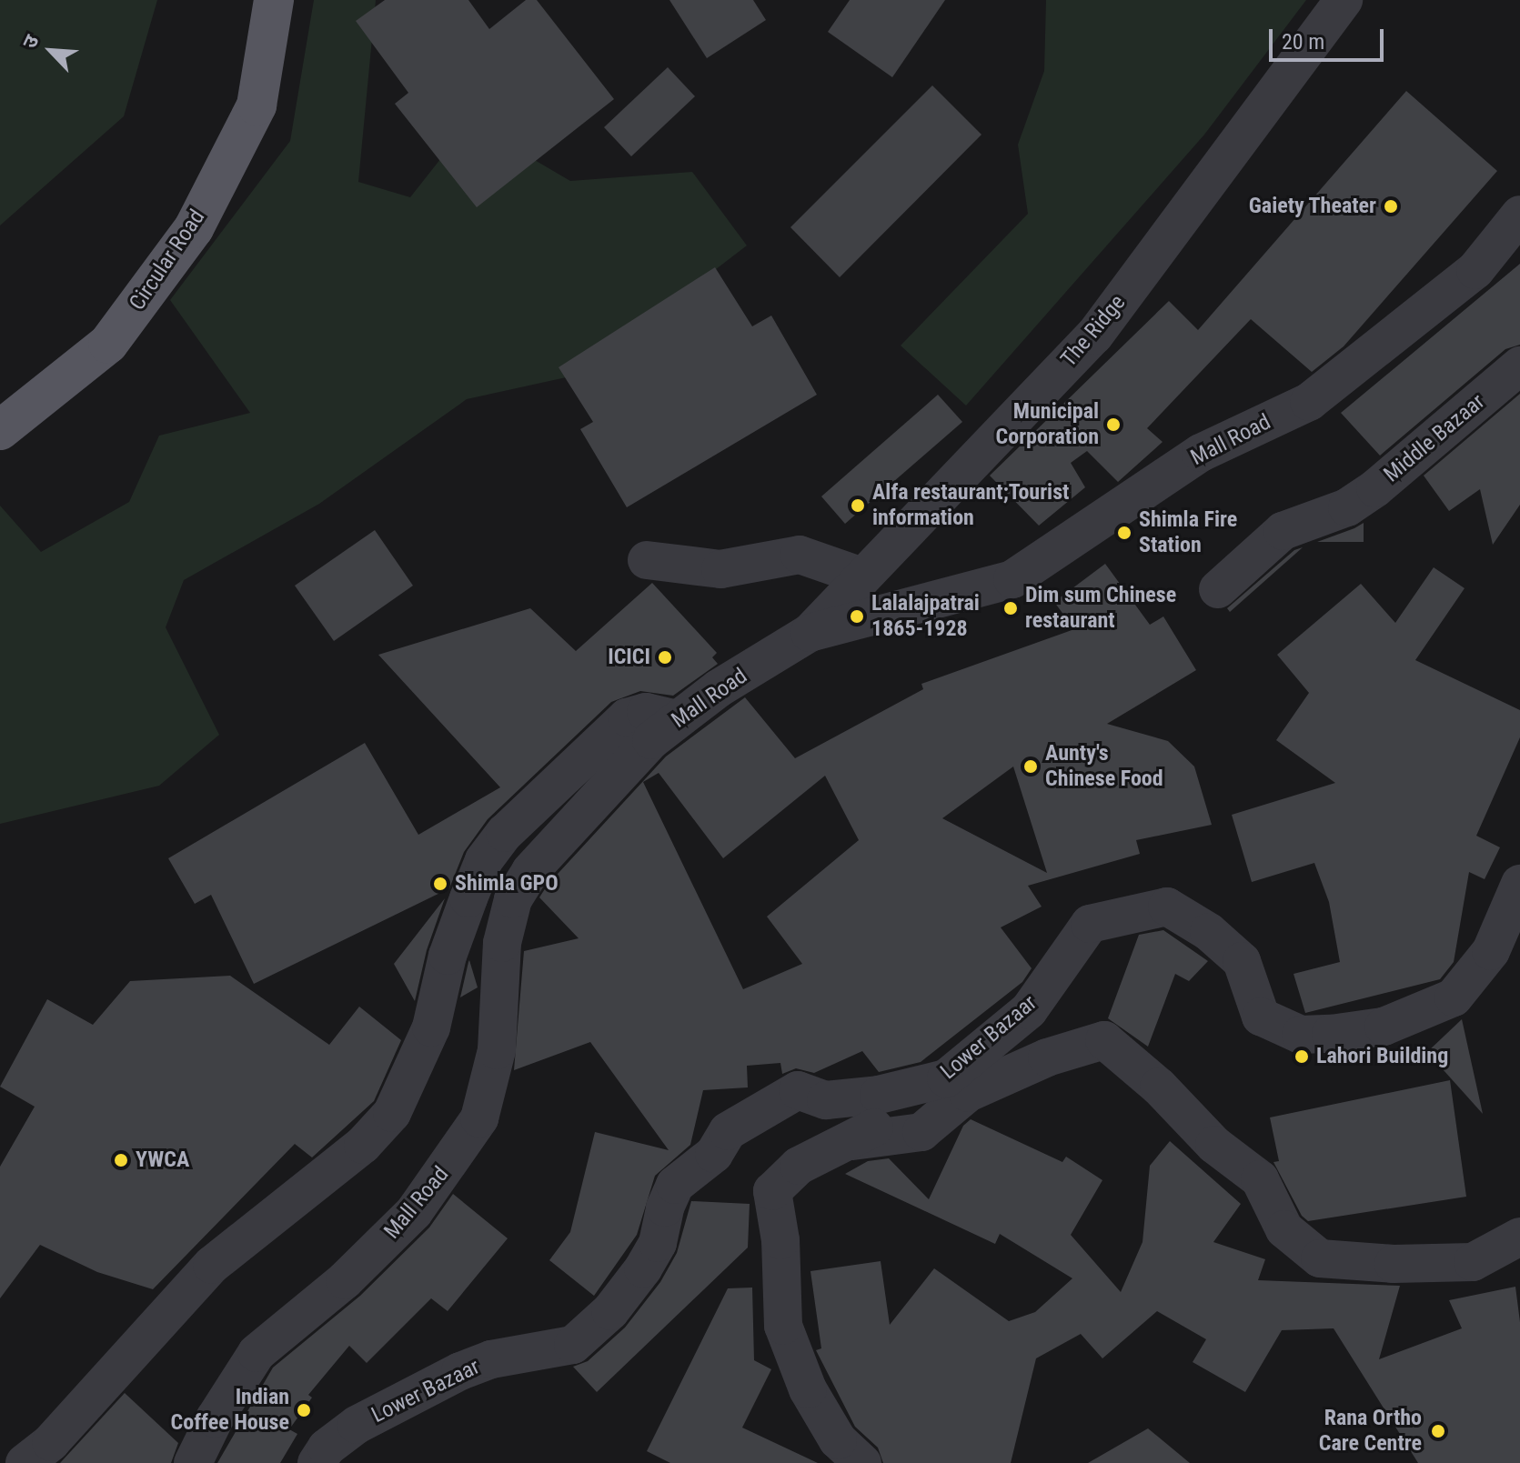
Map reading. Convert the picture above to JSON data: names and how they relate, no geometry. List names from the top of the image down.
{
  "streets": {
    "main road": ["Circular Road"],
    "street": [
      "The Ridge",
      "Middle Bazaar",
      "Mall Road",
      "Lower Bazaar"
    ]
  },
  "crossings": [
    ["The Ridge", "Mall Road"]
  ],
  "places": [
    "Gaiety Theater",
    "Municipal Corporation",
    "Alfa restaurant;Tourist information",
    "Shimla Fire Station",
    "Dim sum Chinese restaurant",
    "Lalalajpatrai 1865-1928",
    "ICICI",
    "Aunty's Chinese Food",
    "Shimla GPO",
    "Lahori Building",
    "YWCA",
    "Indian Coffee House",
    "Rana Ortho Care Centre"
  ],
  "scale_bar": "20 m",
  "north": "top left"
}
